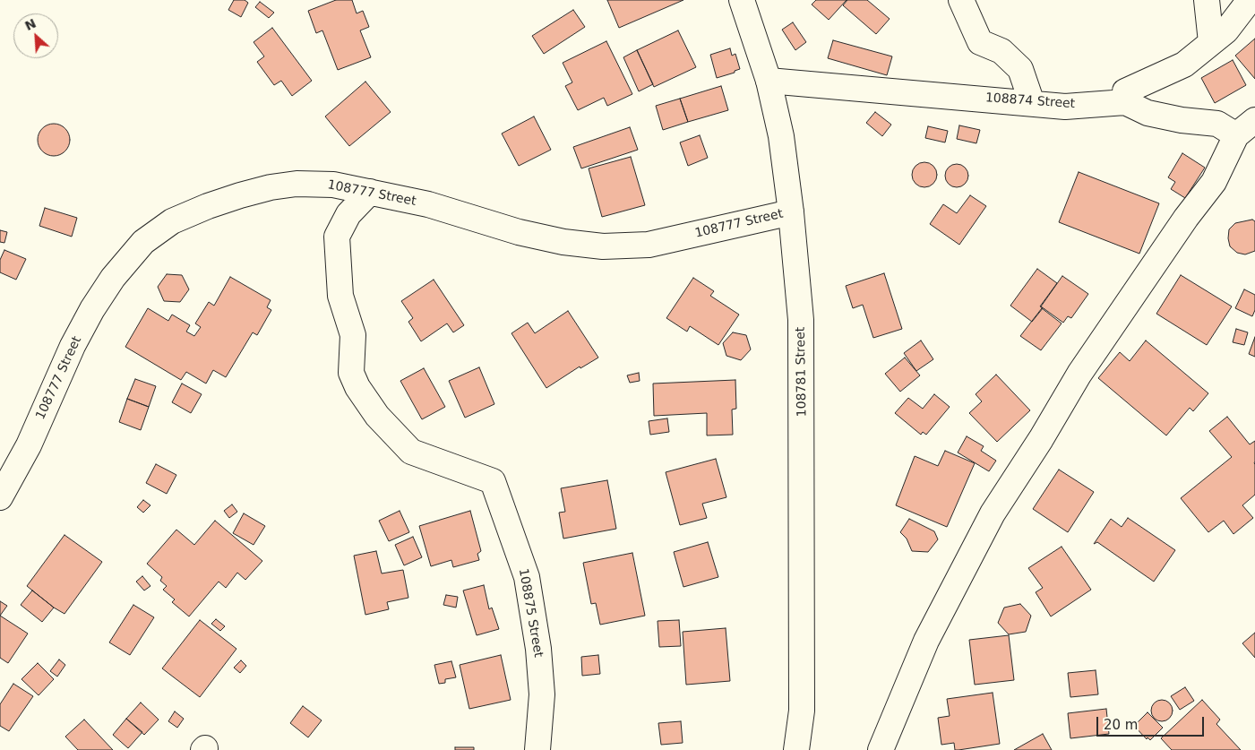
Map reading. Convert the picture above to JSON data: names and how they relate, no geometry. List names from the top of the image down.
{
  "streets": {
    "street": [
      "108874 Street",
      "108777 Street",
      "108781 Street",
      "108875 Street"
    ]
  },
  "crossings": [
    ["108874 Street", "108781 Street"],
    ["108777 Street", "108781 Street"],
    ["108777 Street", "108875 Street"]
  ],
  "scale_bar": "20 m",
  "north": "top left"
}
